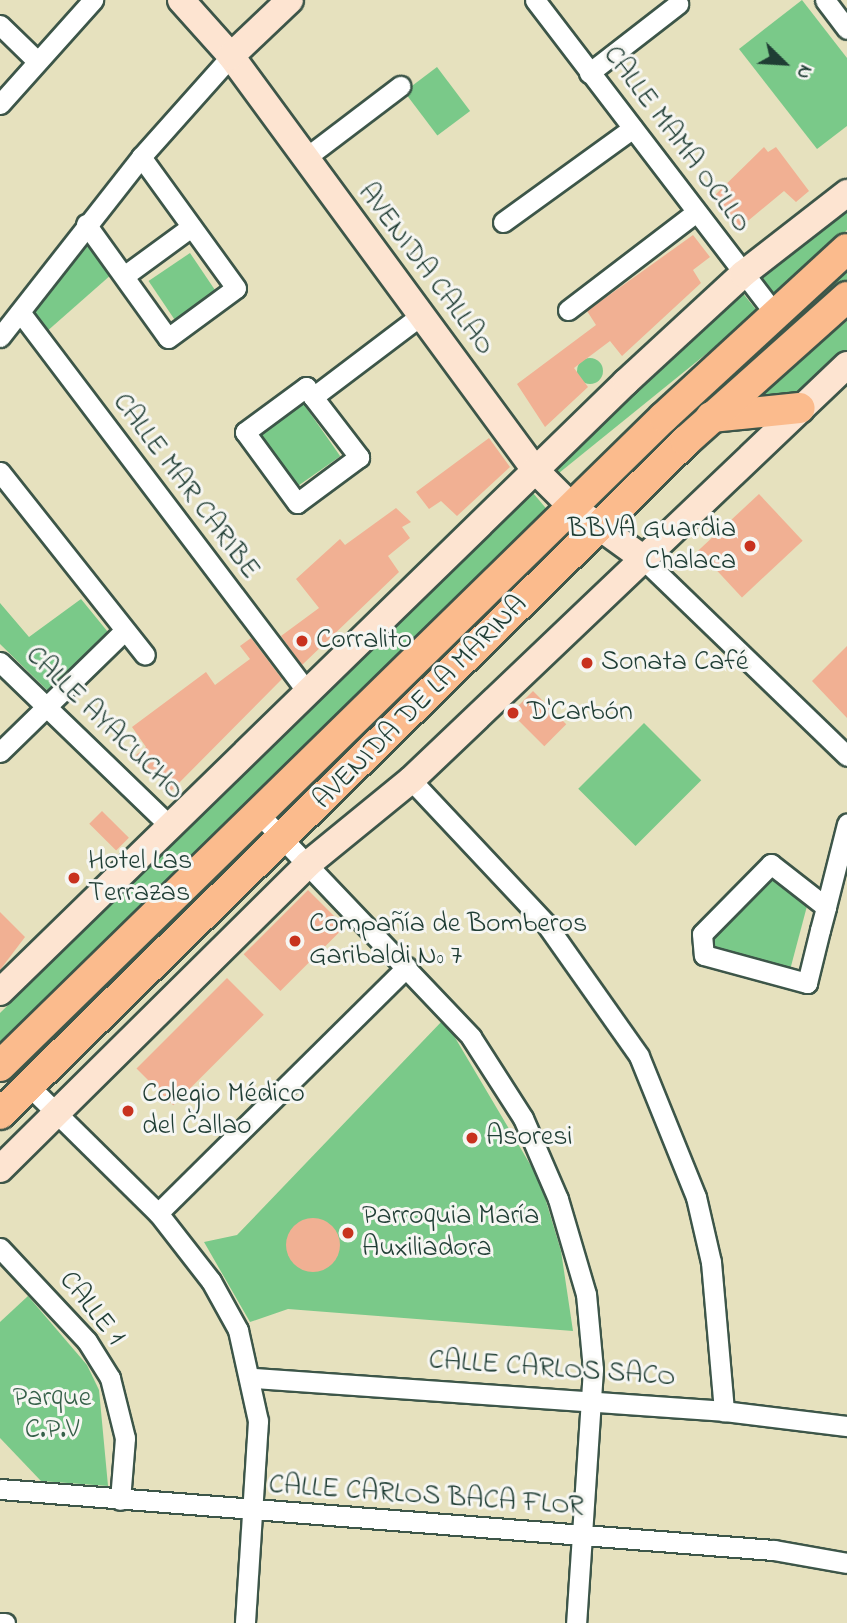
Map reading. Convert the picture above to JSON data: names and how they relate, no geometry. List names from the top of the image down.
{
  "streets": {
    "main road": ["AVENIDA CALLAO", "AVENIDA DE LA MARINA"],
    "street": [
      "CALLE MAMA OCLLO",
      "CALLE MAR CARIBE",
      "CALLE AYACUCHO",
      "CALLE 1",
      "CALLE CARLOS SACO",
      "CALLE CARLOS BACA FLOR"
    ]
  },
  "crossings": [
    ["CALLE MAMA OCLLO", "AVENIDA DE LA MARINA"],
    ["AVENIDA CALLAO", "AVENIDA DE LA MARINA"],
    ["CALLE 1", "CALLE CARLOS BACA FLOR"]
  ],
  "parks": ["Parque C.P.V"],
  "places": [
    "BBVA Guardia Chalaca",
    "Corralito",
    "Sonata Café",
    "D'Carbón",
    "Hotel Las Terrazas",
    "Compañía de Bomberos Garibaldi Nº 7",
    "Colegio Médico del Callao",
    "Asoresi",
    "Parroquia María Auxiliadora"
  ],
  "north": "bottom right"
}
